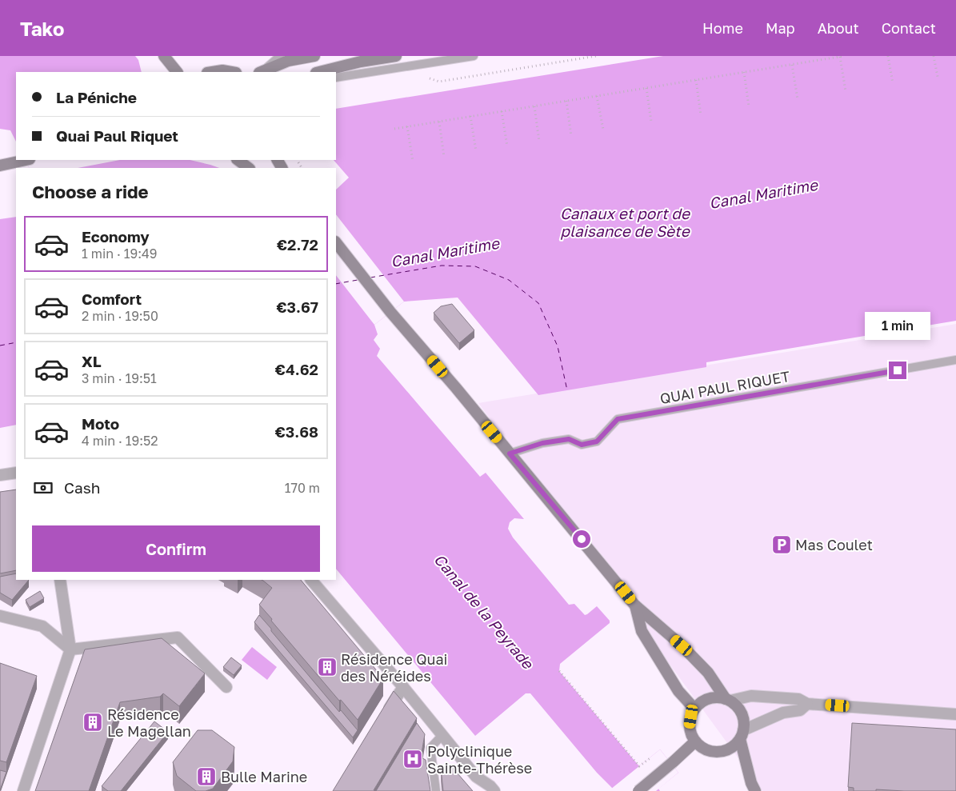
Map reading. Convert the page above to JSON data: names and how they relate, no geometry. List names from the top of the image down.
{
  "streets": {
    "lane": ["QUAI PAUL RIQUET"]
  },
  "water": ["Canal Maritime", "Canaux et port de plaisance de Sète", "Canal de la Peyrade"],
  "places": {
    "parking": ["Mas Coulet"],
    "building": ["Résidence Quai des Néréides", "Résidence Le Magellan", "Bulle Marine"],
    "hospital": ["Polyclinique Sainte-Thérèse"]
  },
  "page": {
    "header": "Tako",
    "nav": [
      "Home",
      "Map",
      "About",
      "Contact"
    ],
    "banner": ["La Péniche", "Quai Paul Riquet"],
    "heading": "Choose a ride",
    "list": [
      {
        "name": "Economy",
        "note": "1 min · 19:49",
        "value": "€2.72"
      },
      {
        "name": "Comfort",
        "note": "2 min · 19:50",
        "value": "€3.67"
      },
      {
        "name": "XL",
        "note": "3 min · 19:51",
        "value": "€4.62"
      },
      {
        "name": "Moto",
        "note": "4 min · 19:52",
        "value": "€3.68"
      }
    ],
    "bubble": "1 min",
    "pay": ["Cash", "170 m"],
    "buttons": "Confirm"
  }
}
